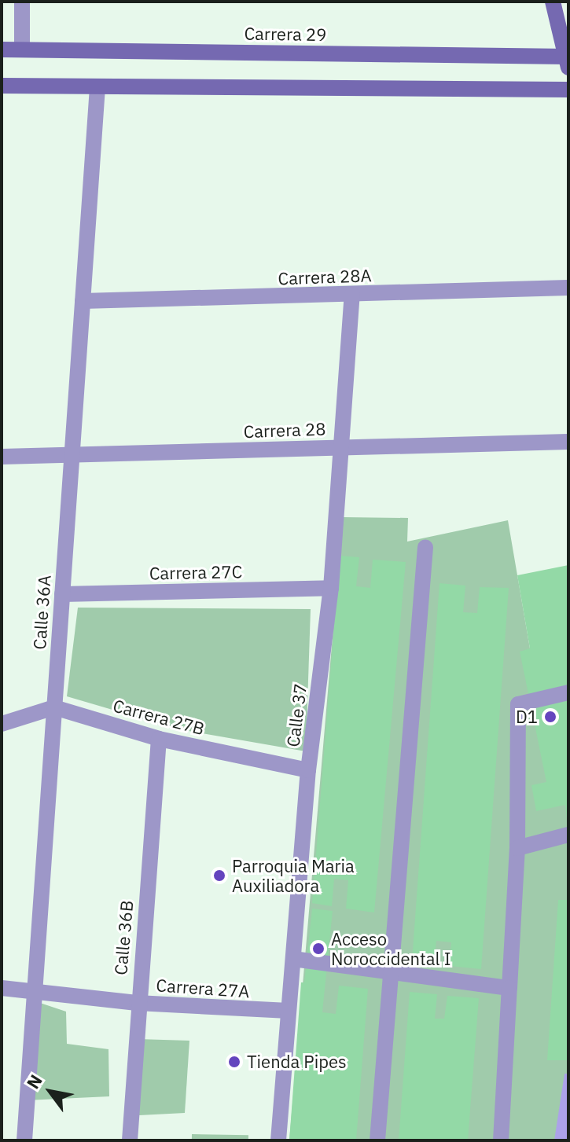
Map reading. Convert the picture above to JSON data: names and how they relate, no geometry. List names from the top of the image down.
{
  "streets": {
    "main road": ["Carrera 29"],
    "street": [
      "Carrera 28A",
      "Carrera 28",
      "Carrera 27C",
      "Calle 36A",
      "Calle 37",
      "Carrera 27B",
      "Calle 36B",
      "Carrera 27A"
    ]
  },
  "crossings": [
    ["Carrera 28A", "Calle 36A"],
    ["Carrera 28A", "Calle 37"],
    ["Carrera 28", "Calle 36A"],
    ["Carrera 28", "Calle 37"],
    ["Carrera 27C", "Calle 36A"],
    ["Carrera 27C", "Calle 37"],
    ["Calle 36A", "Carrera 27B"],
    ["Calle 36A", "Carrera 27A"],
    ["Calle 37", "Carrera 27B"],
    ["Calle 37", "Carrera 27A"],
    ["Carrera 27B", "Calle 36B"],
    ["Calle 36B", "Carrera 27A"]
  ],
  "places": [
    "D1",
    "Parroquia Maria Auxiliadora",
    "Acceso Noroccidental I",
    "Tienda Pipes"
  ],
  "north": "top left"
}
